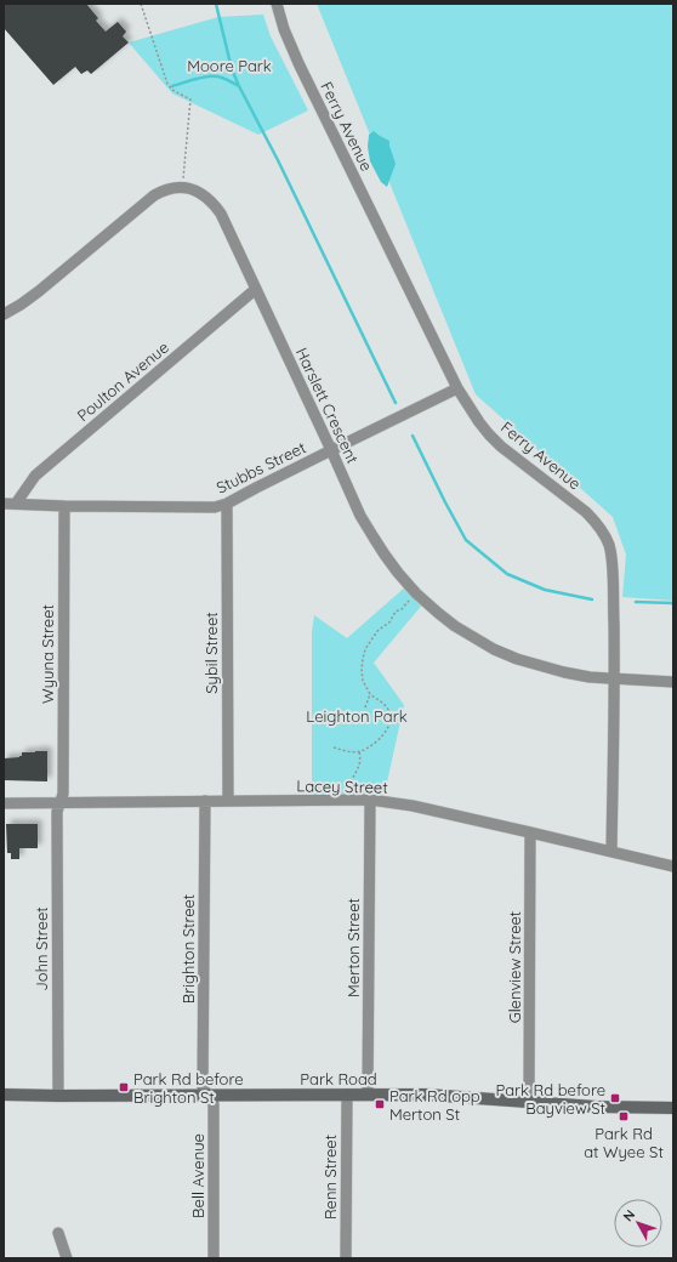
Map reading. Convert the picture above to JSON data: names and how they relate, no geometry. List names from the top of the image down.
{
  "streets": {
    "main road": ["Park Road"],
    "street": [
      "Ferry Avenue",
      "Poulton Avenue",
      "Harslett Crescent",
      "Stubbs Street",
      "Sybil Street",
      "Wyuna Street",
      "Lacey Street",
      "Merton Street",
      "John Street",
      "Brighton Street",
      "Glenview Street",
      "Bell Avenue",
      "Renn Street"
    ]
  },
  "crossings": [
    ["Ferry Avenue", "Harslett Crescent"],
    ["Ferry Avenue", "Stubbs Street"],
    ["Ferry Avenue", "Lacey Street"],
    ["Poulton Avenue", "Harslett Crescent"],
    ["Poulton Avenue", "Stubbs Street"],
    ["Harslett Crescent", "Stubbs Street"],
    ["Stubbs Street", "Sybil Street"],
    ["Stubbs Street", "Wyuna Street"],
    ["Sybil Street", "Lacey Street"],
    ["Wyuna Street", "Lacey Street"],
    ["Wyuna Street", "John Street"],
    ["Lacey Street", "Merton Street"],
    ["Lacey Street", "John Street"],
    ["Lacey Street", "Brighton Street"],
    ["Lacey Street", "Glenview Street"],
    ["Merton Street", "Park Road"],
    ["John Street", "Park Road"],
    ["Brighton Street", "Park Road"],
    ["Brighton Street", "Bell Avenue"],
    ["Glenview Street", "Park Road"],
    ["Park Road", "Bell Avenue"],
    ["Park Road", "Renn Street"]
  ],
  "parks": ["Moore Park", "Leighton Park"],
  "places": {
    "transit": [
      "Park Rd before Brighton St",
      "Park Rd before Bayview St",
      "Park Rd opp Merton St",
      "Park Rd at Wyee St"
    ]
  },
  "north": "top left"
}
